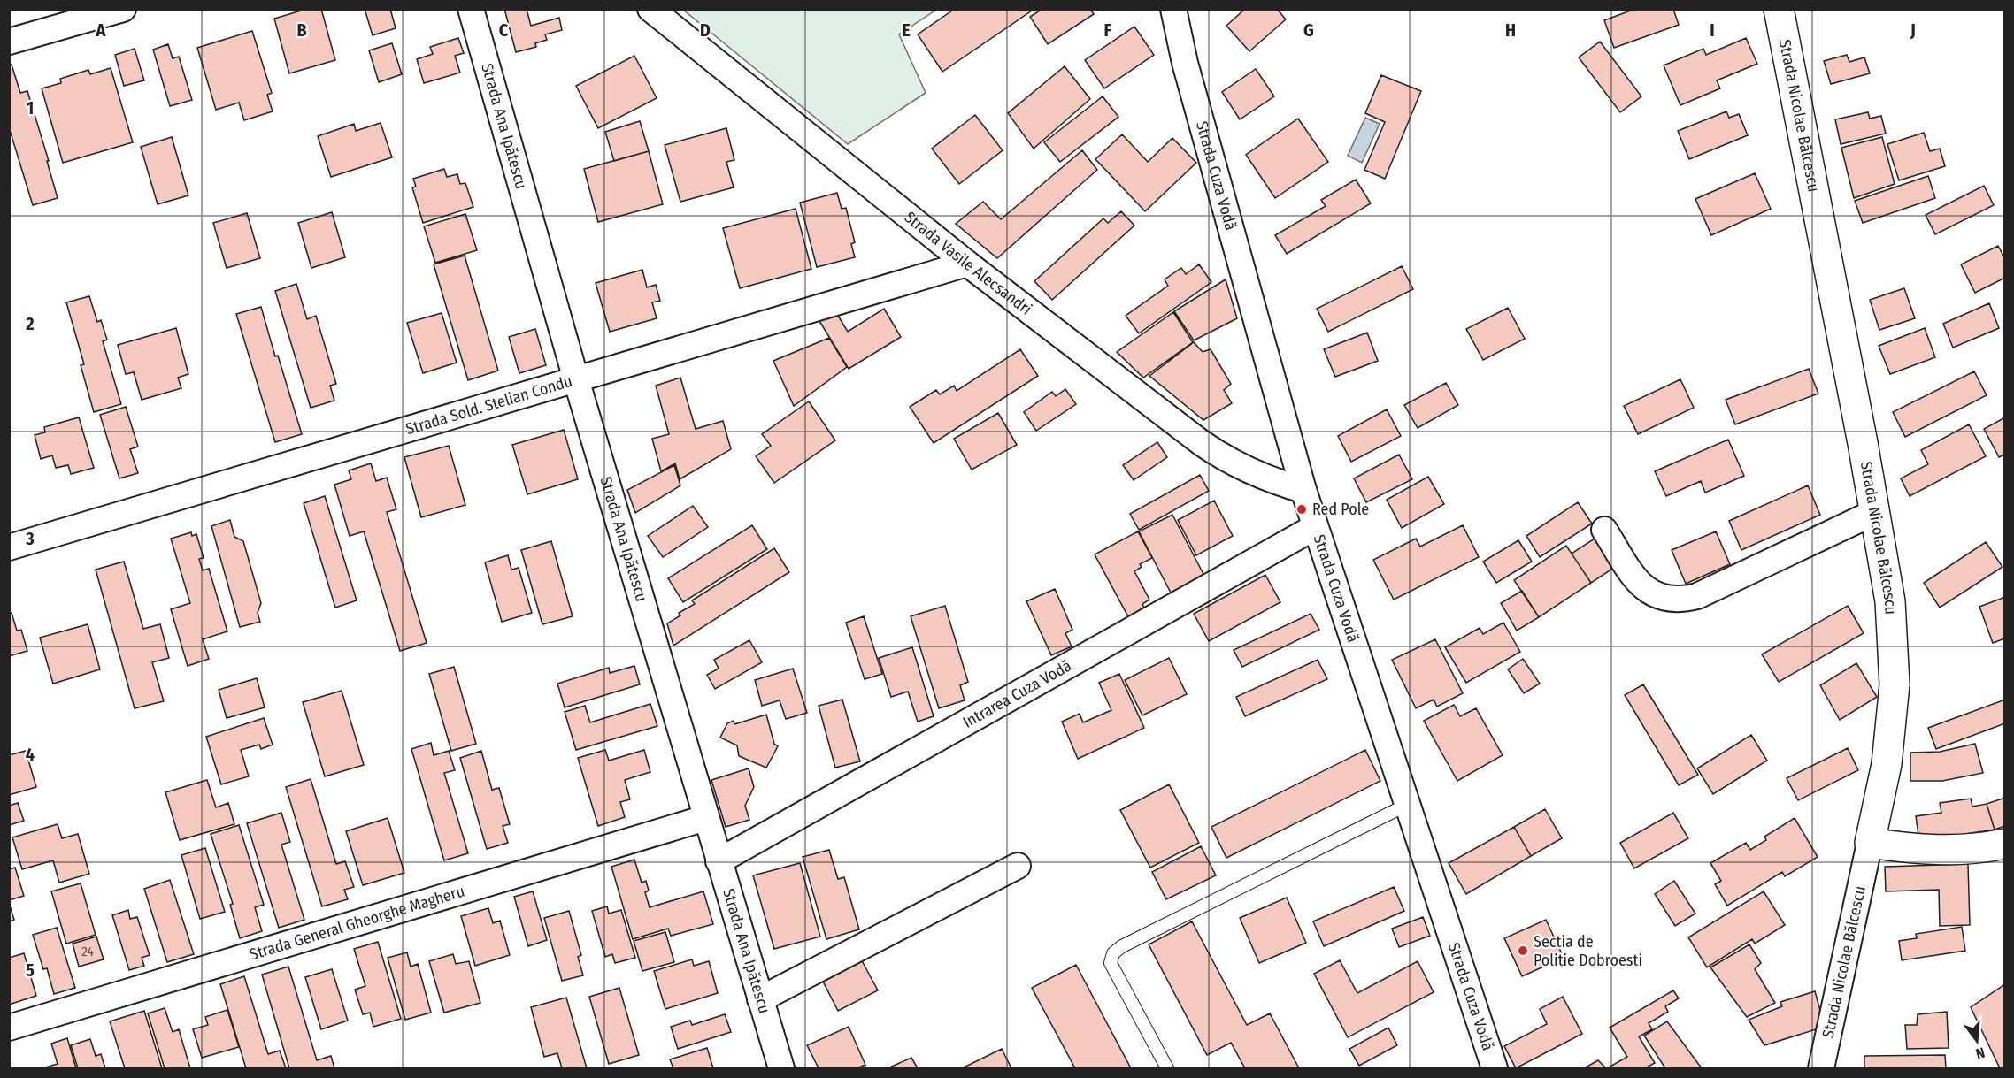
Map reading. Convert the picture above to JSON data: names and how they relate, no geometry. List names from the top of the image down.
{
  "streets": {
    "street": [
      "Strada Nicolae Bălcescu",
      "Strada Ana Ipătescu",
      "Strada Cuza Vodă",
      "Strada Vasile Alecsandri",
      "Strada Sold. Stelian Condu",
      "Intrarea Cuza Vodă",
      "Strada General Gheorghe Magheru"
    ]
  },
  "crossings": [
    ["Strada Ana Ipătescu", "Strada Sold. Stelian Condu"],
    ["Strada Ana Ipătescu", "Intrarea Cuza Vodă"],
    ["Strada Ana Ipătescu", "Strada General Gheorghe Magheru"],
    ["Strada Cuza Vodă", "Strada Vasile Alecsandri"],
    ["Strada Cuza Vodă", "Intrarea Cuza Vodă"],
    ["Strada Vasile Alecsandri", "Strada Sold. Stelian Condu"]
  ],
  "places": ["Red Pole", "Sectia de Politie Dobroesti"],
  "house_numbers": ["24"],
  "north": "bottom",
  "grid": {
    "columns": [
      "A",
      "B",
      "C",
      "D",
      "E",
      "F",
      "G",
      "H",
      "I",
      "J"
    ],
    "rows": [
      "1",
      "2",
      "3",
      "4",
      "5"
    ]
  }
}
